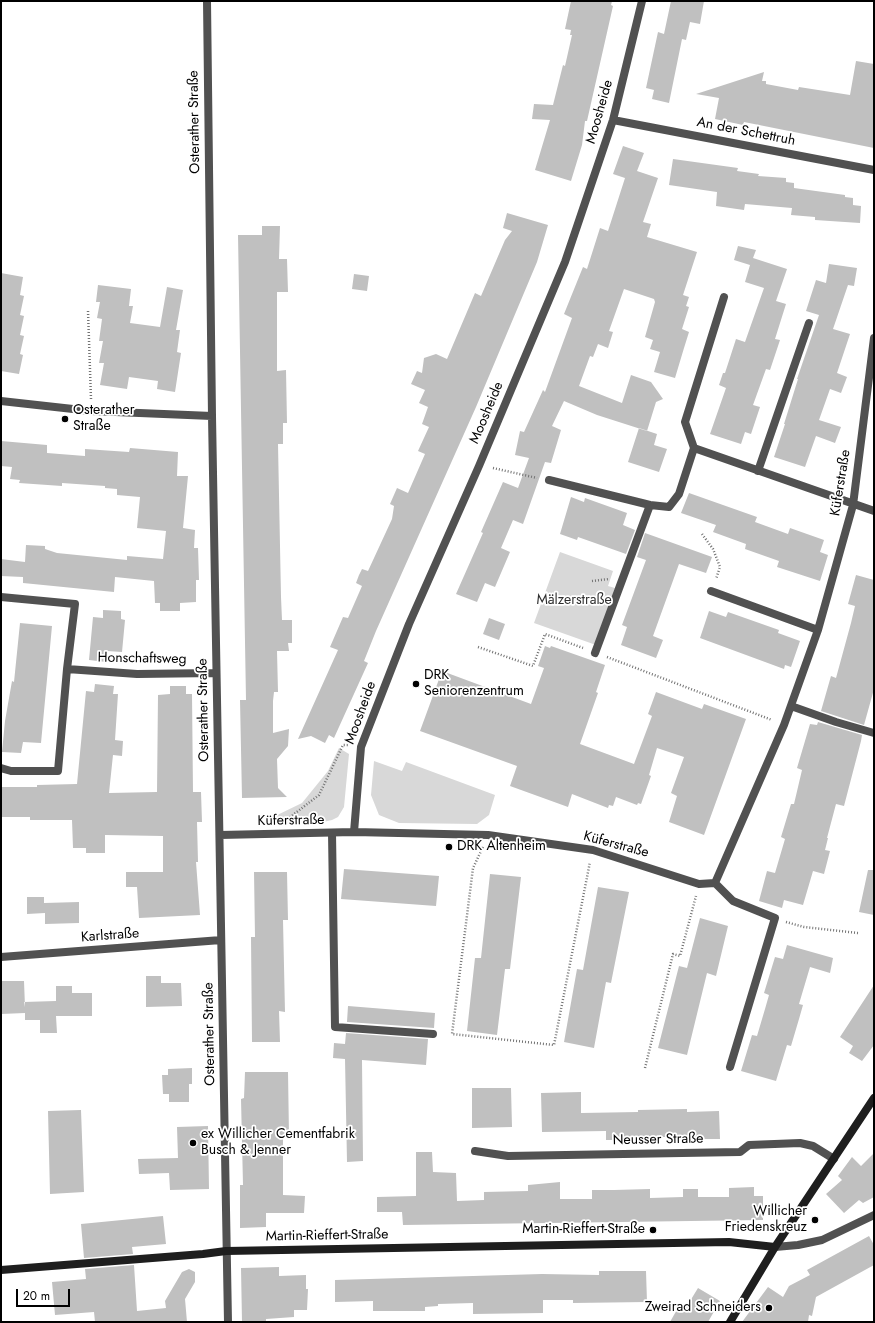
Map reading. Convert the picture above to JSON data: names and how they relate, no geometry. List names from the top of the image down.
{
  "streets": {
    "street": [
      "Moosheide",
      "Osterather Straße",
      "An der Schettruh",
      "Küferstraße",
      "Honschaftsweg",
      "Karlstraße",
      "Neusser Straße",
      "Martin-Rieffert-Straße"
    ]
  },
  "crossings": [
    ["Moosheide", "An der Schettruh"],
    ["Moosheide", "Küferstraße"],
    ["Osterather Straße", "Küferstraße"],
    ["Osterather Straße", "Honschaftsweg"],
    ["Osterather Straße", "Karlstraße"],
    ["Osterather Straße", "Martin-Rieffert-Straße"]
  ],
  "parks": ["Mälzerstraße"],
  "places": [
    "Osterather Straße",
    "DRK Seniorenzentrum",
    "DRK Altenheim",
    "ex Willicher Cementfabrik Busch & Jenner",
    "Willicher Friedenskreuz",
    "Martin-Rieffert-Straße",
    "Zweirad Schneiders"
  ],
  "scale_bar": "20 m"
}
